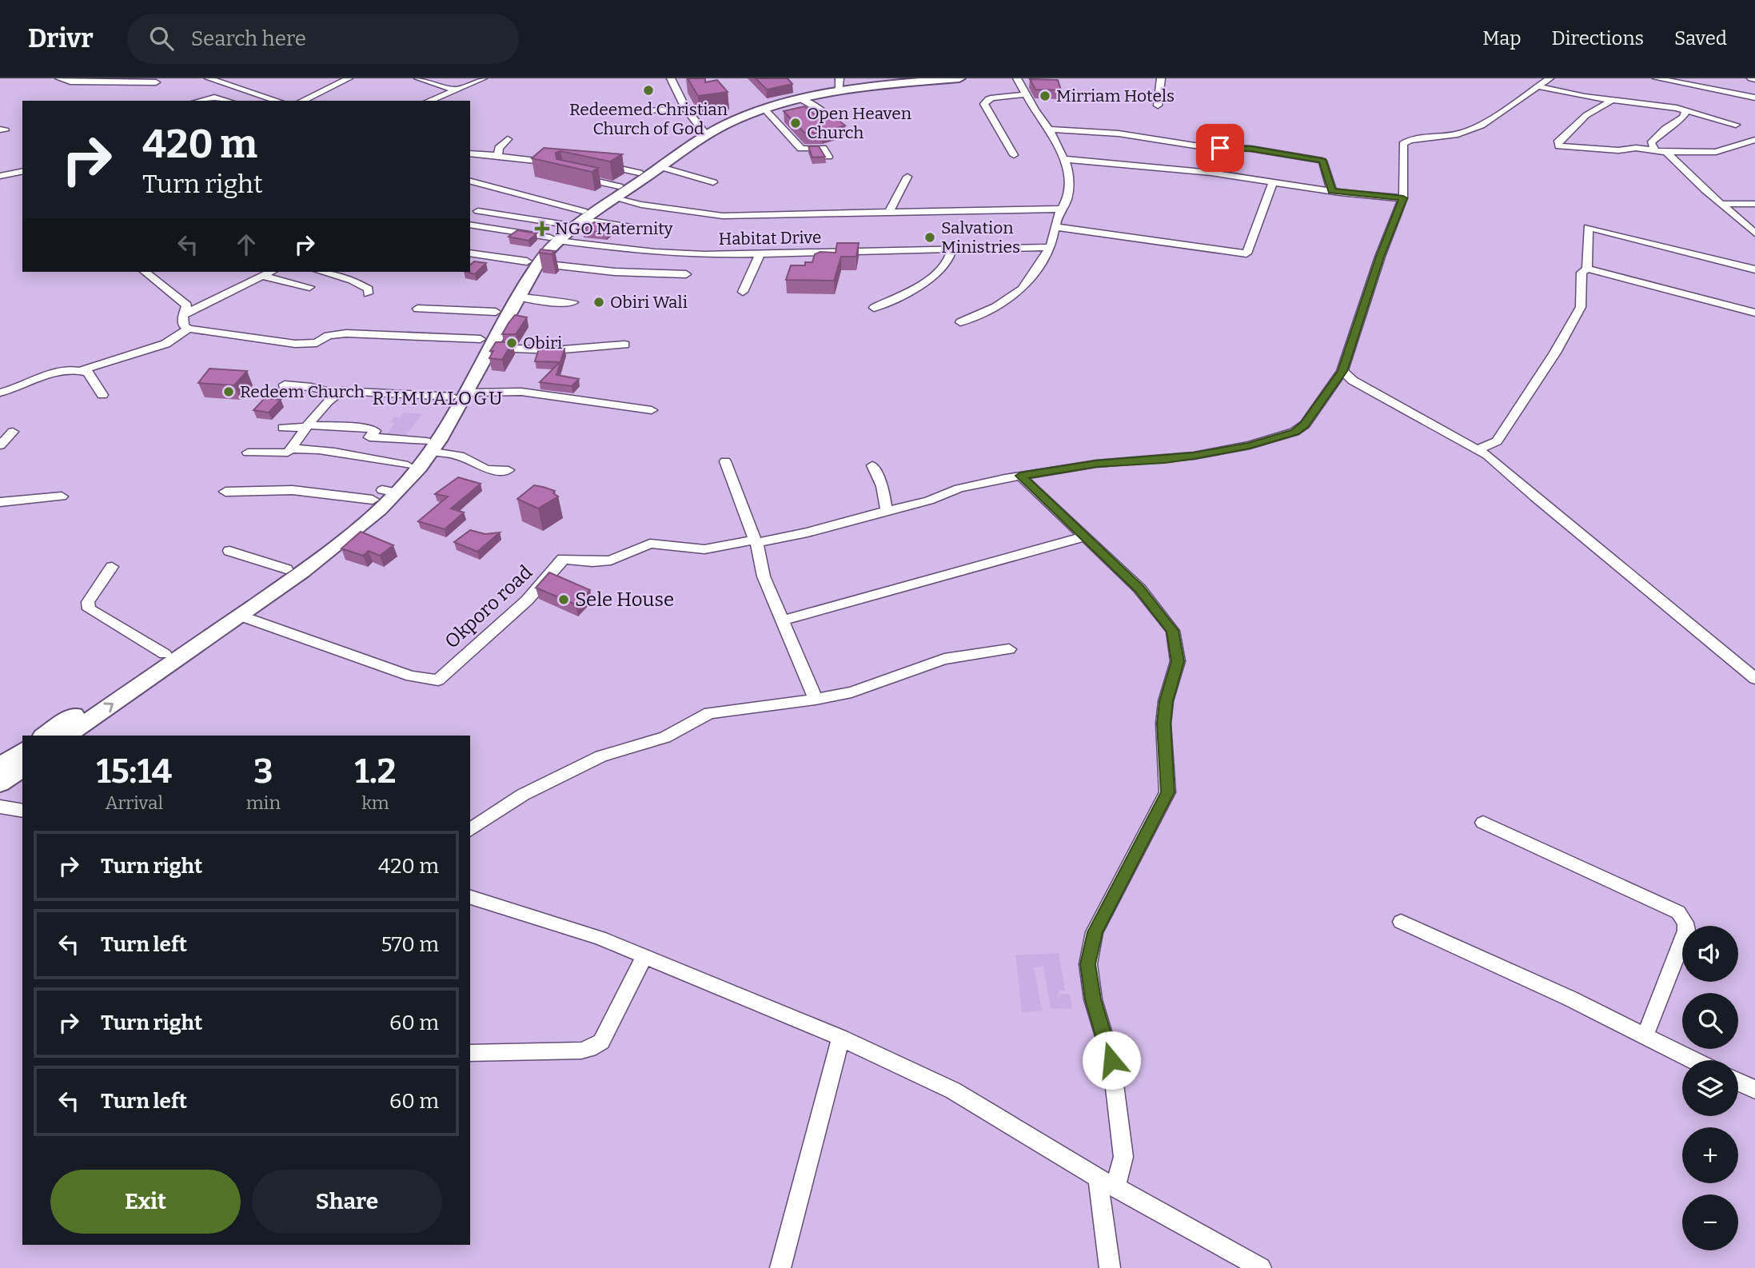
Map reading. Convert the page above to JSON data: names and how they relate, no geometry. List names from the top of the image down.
{
  "streets": {
    "street": ["Habitat Drive", "Okporo road"]
  },
  "districts": ["RUMUALOGU"],
  "places": {
    "other": [
      "Redeemed Christian Church of God",
      "Mirriam Hotels",
      "Open Heaven Church",
      "Salvation Ministries",
      "Obiri Wali",
      "Obiri",
      "Redeem Church",
      "Sele House"
    ],
    "health": ["NGO Maternity"]
  },
  "page": {
    "header": "Drivr",
    "search": "Search here",
    "nav": ["Map", "Directions", "Saved"],
    "turn": ["420 m", "Turn right"],
    "eta": [
      "15:14",
      "Arrival",
      "3",
      "min",
      "1.2",
      "km"
    ],
    "list": [
      {
        "name": "Turn right",
        "value": "420 m"
      },
      {
        "name": "Turn left",
        "value": "570 m"
      },
      {
        "name": "Turn right",
        "value": "60 m"
      },
      {
        "name": "Turn left",
        "value": "60 m"
      }
    ],
    "map_buttons": ["+", "−"],
    "buttons": ["Exit", "Share"]
  }
}
